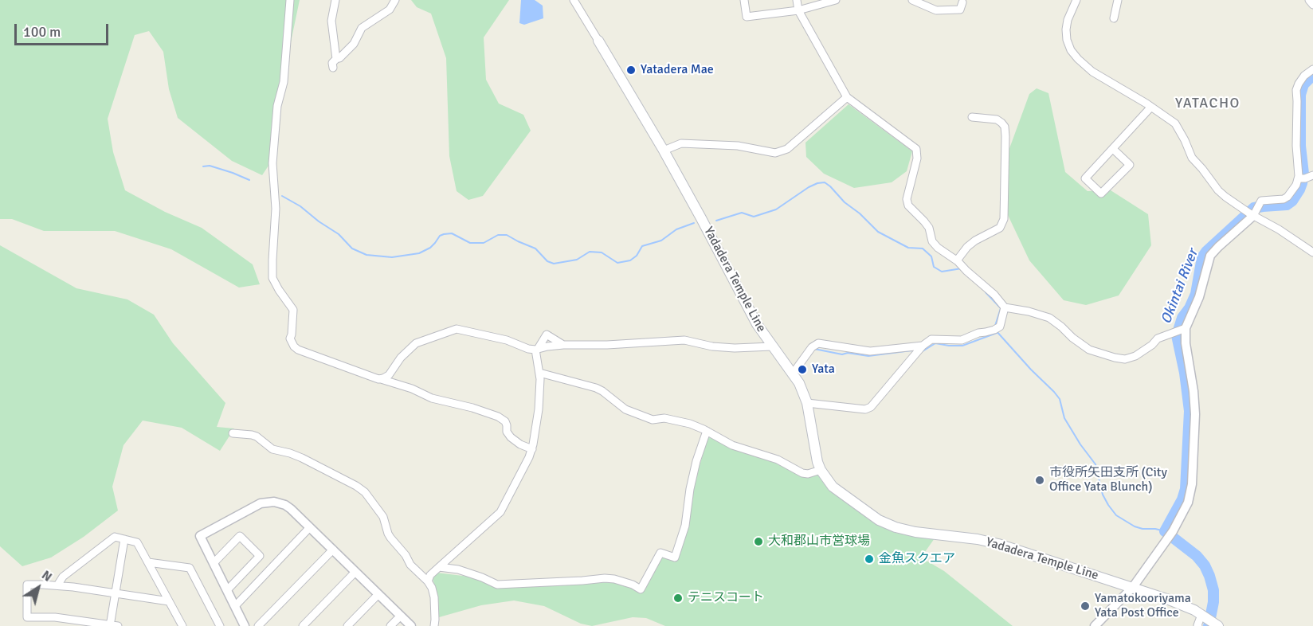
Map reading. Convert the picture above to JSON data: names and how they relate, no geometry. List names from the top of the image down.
{
  "streets": {
    "main road": ["Yadadera Temple Line"]
  },
  "districts": ["YATACHO"],
  "water": ["Okintai River"],
  "places": [
    "Yatadera Mae",
    "Yata",
    "市役所矢田支所 (City Office Yata Blunch)",
    "大和郡山市営球場",
    "金魚スクエア",
    "テニスコート",
    "Yamatokooriyama Yata Post Office"
  ],
  "scale_bar": "100 m",
  "north": "top right"
}
